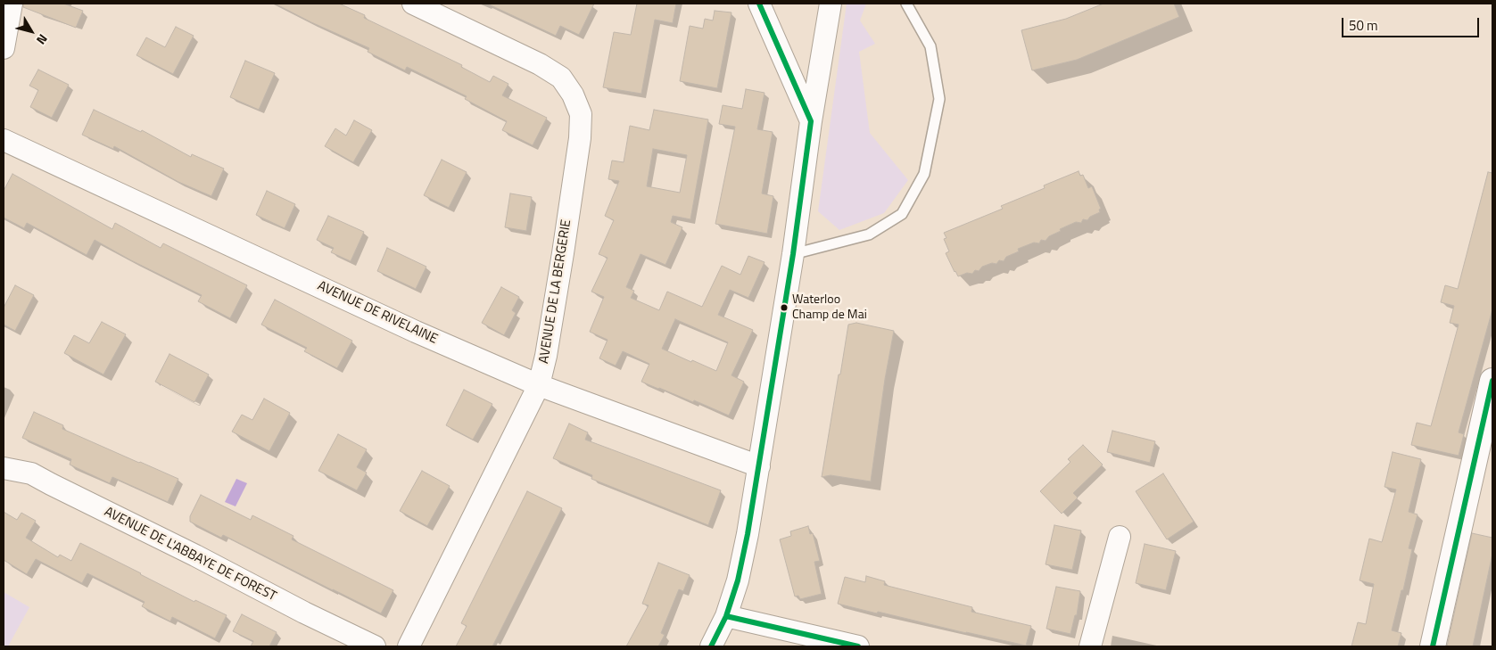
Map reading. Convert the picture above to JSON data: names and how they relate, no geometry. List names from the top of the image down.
{
  "streets": {
    "street": ["AVENUE DE LA BERGERIE", "AVENUE DE RIVELAINE", "AVENUE DE L'ABBAYE DE FOREST"]
  },
  "crossings": [
    ["AVENUE DE LA BERGERIE", "AVENUE DE RIVELAINE"]
  ],
  "places": ["Waterloo Champ de Mai"],
  "scale_bar": "50 m",
  "north": "bottom right"
}
